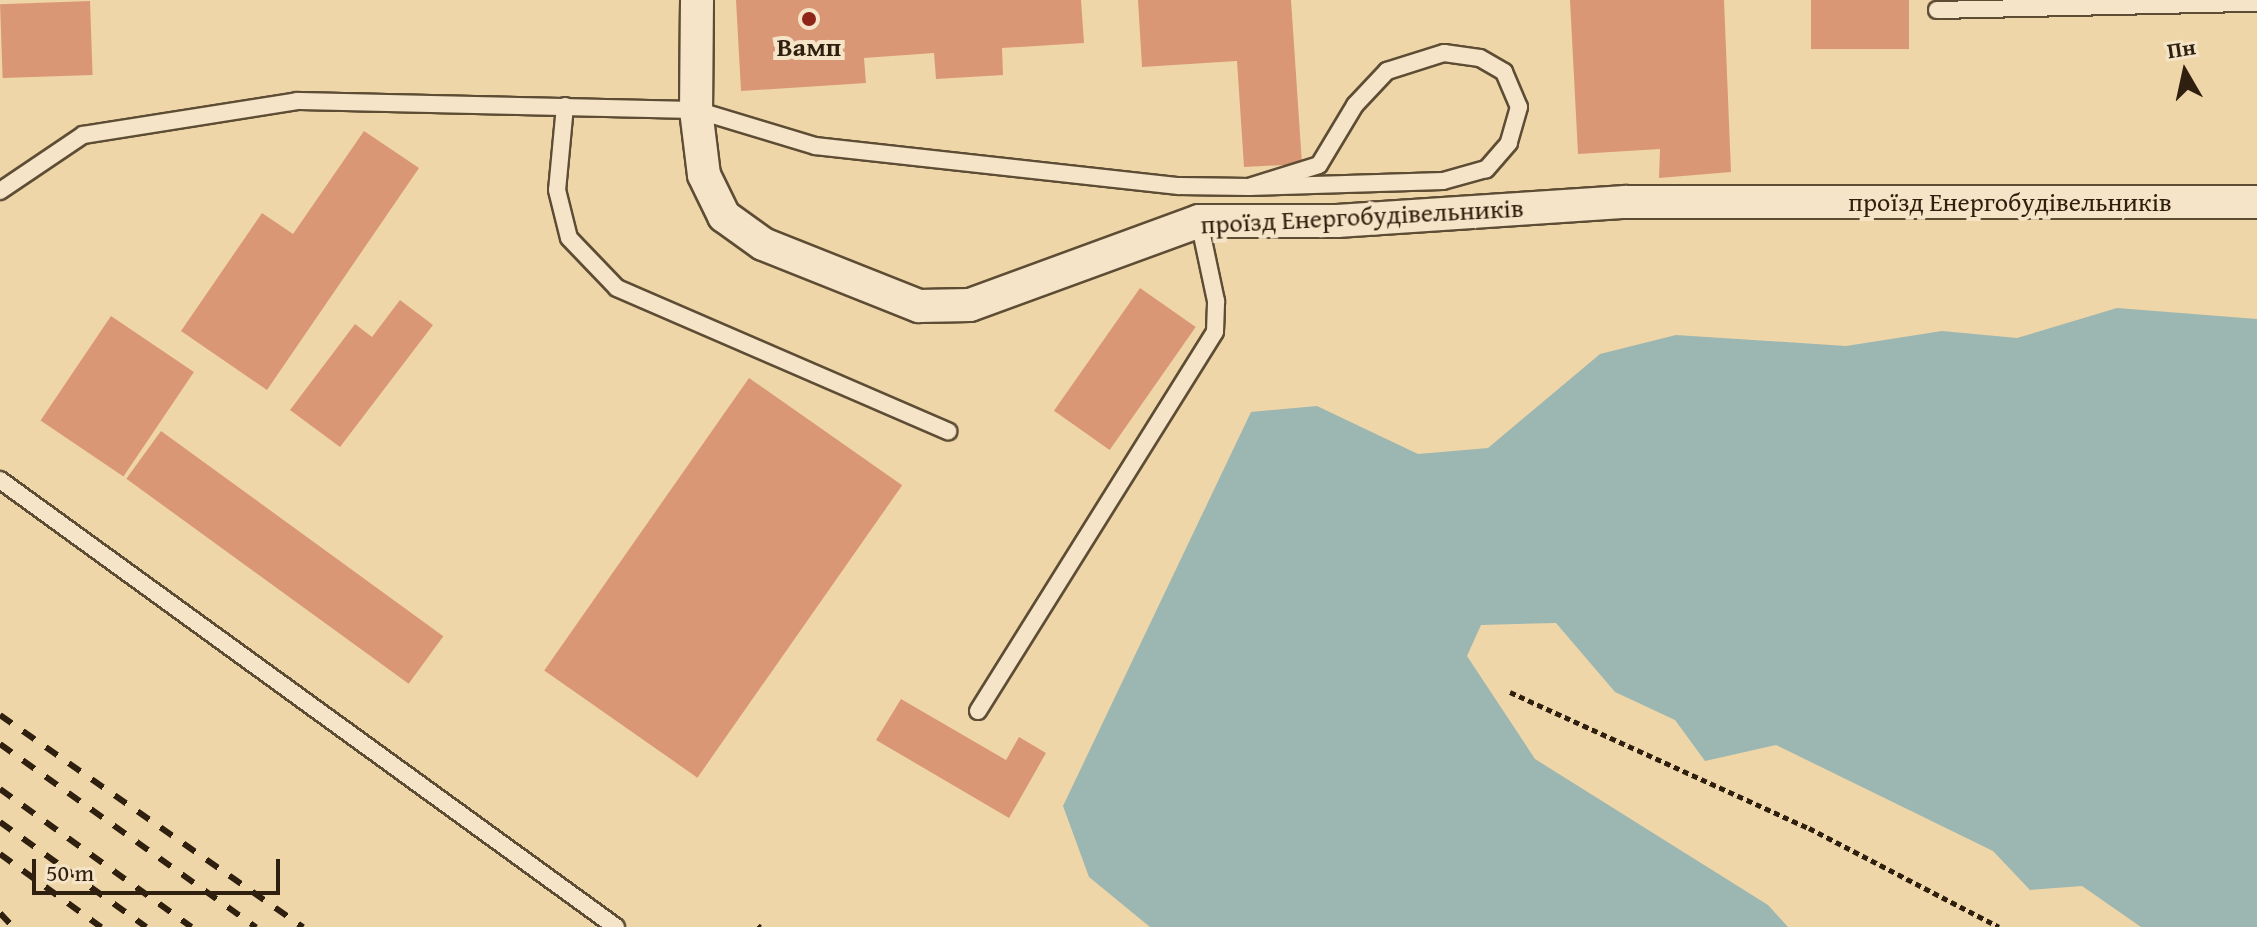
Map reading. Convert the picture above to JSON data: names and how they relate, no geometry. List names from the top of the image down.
{
  "streets": {
    "street": ["проїзд Енергобудівельників"]
  },
  "places": ["Вамп"],
  "scale_bar": "50 m",
  "north": "top"
}
